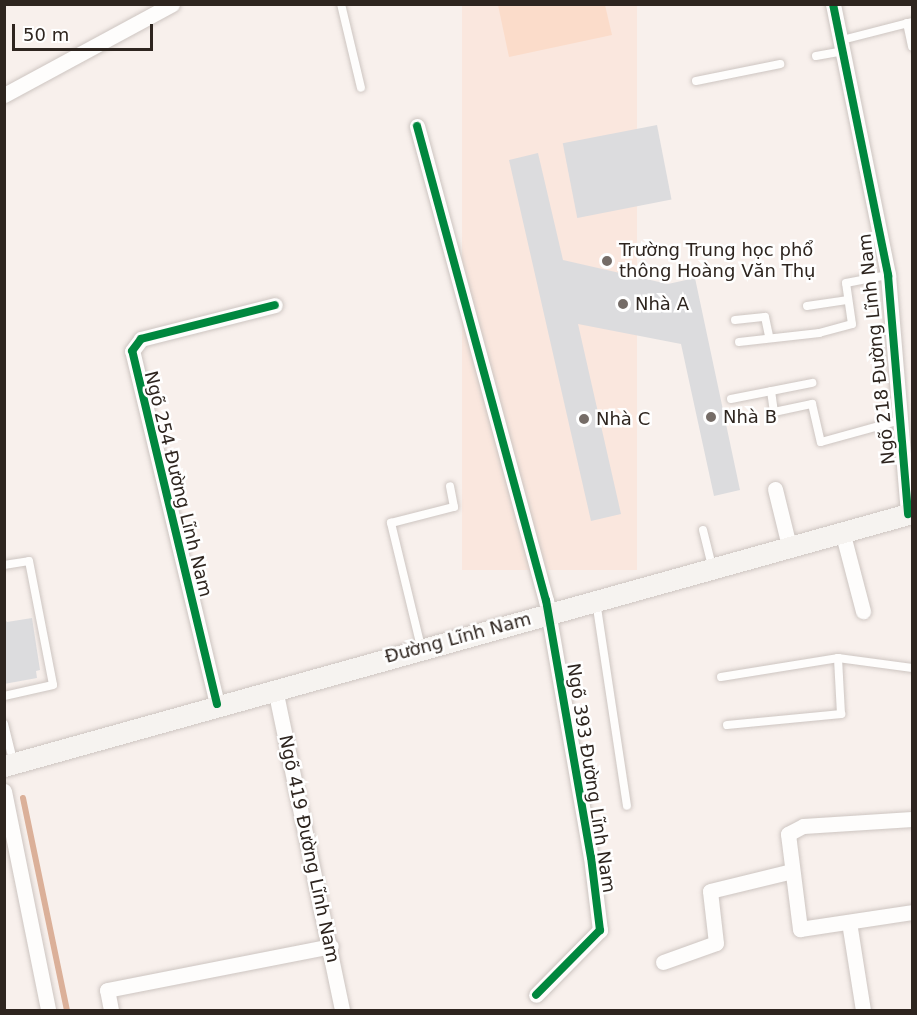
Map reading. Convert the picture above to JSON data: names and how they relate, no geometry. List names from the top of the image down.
{
  "streets": {
    "main road": ["Đường Lĩnh Nam"],
    "street": [
      "Ngõ 218 Đường Lĩnh Nam",
      "Ngõ 254 Đường Lĩnh Nam",
      "Ngõ 393 Đường Lĩnh Nam",
      "Ngõ 419 Đường Lĩnh Nam"
    ]
  },
  "crossings": [
    ["Ngõ 218 Đường Lĩnh Nam", "Đường Lĩnh Nam"],
    ["Ngõ 254 Đường Lĩnh Nam", "Đường Lĩnh Nam"],
    ["Đường Lĩnh Nam", "Ngõ 393 Đường Lĩnh Nam"],
    ["Đường Lĩnh Nam", "Ngõ 419 Đường Lĩnh Nam"]
  ],
  "places": [
    "Trường Trung học phổ thông Hoàng Văn Thụ",
    "Nhà A",
    "Nhà B",
    "Nhà C"
  ],
  "scale_bar": "50 m"
}
